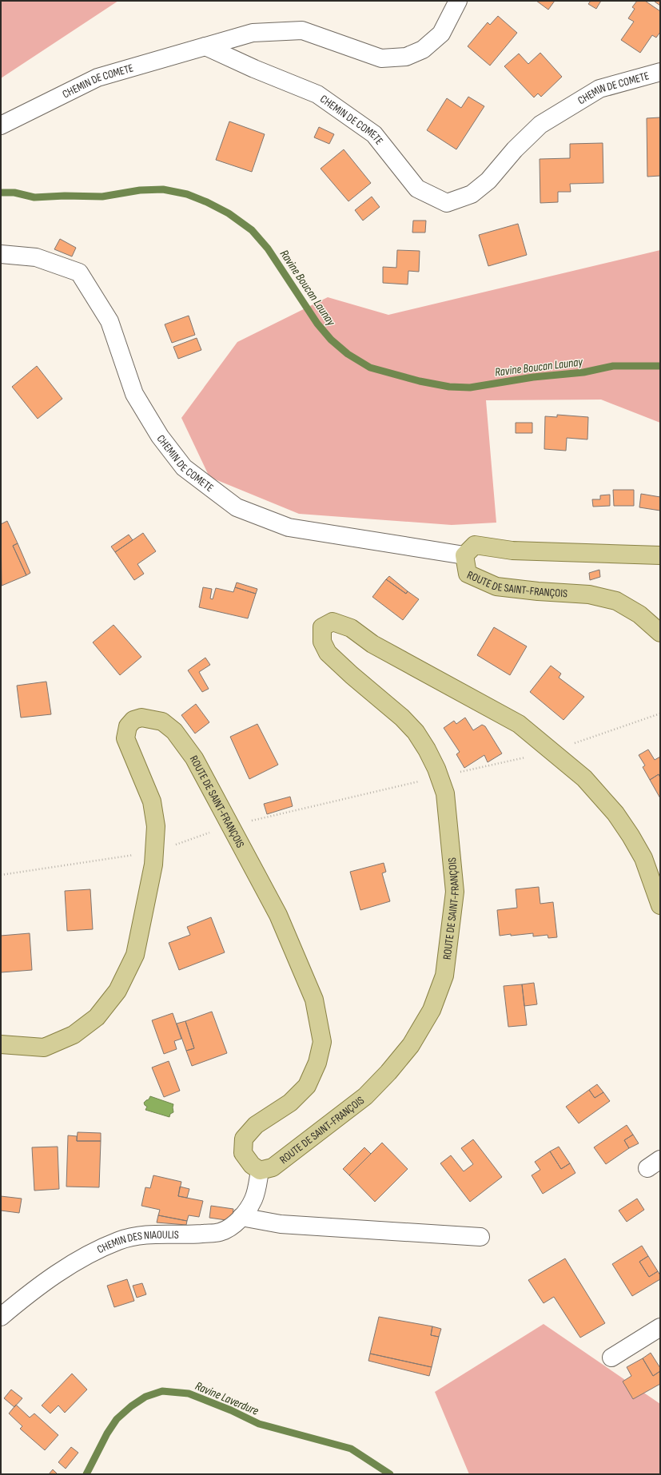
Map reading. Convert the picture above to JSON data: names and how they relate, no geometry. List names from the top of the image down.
{
  "streets": {
    "main road": ["ROUTE DE SAINT-FRANÇOIS"],
    "street": ["CHEMIN DE COMETE", "CHEMIN DES NIAOULIS"]
  },
  "crossings": [
    ["CHEMIN DE COMETE", "ROUTE DE SAINT-FRANÇOIS"],
    ["ROUTE DE SAINT-FRANÇOIS", "CHEMIN DES NIAOULIS"]
  ],
  "water": ["Ravine Boucan Launay", "Ravine Laverdure"]
}
